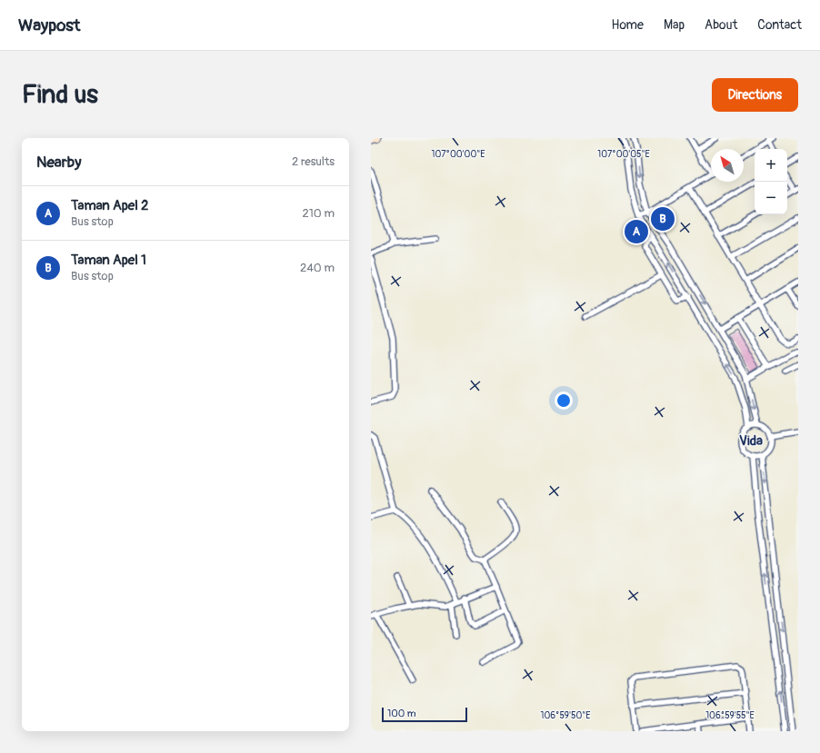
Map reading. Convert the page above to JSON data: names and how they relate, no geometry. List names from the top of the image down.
{
  "districts": ["Vida"],
  "scale_bar": "100 m",
  "north": "top left",
  "page": {
    "header": "Waypost",
    "nav": [
      "Home",
      "Map",
      "About",
      "Contact"
    ],
    "buttons": "Directions",
    "title": "Find us",
    "heading": ["Nearby", "2 results"],
    "map_buttons": ["+", "−"],
    "list": [
      {
        "mark": "A",
        "name": "Taman Apel 2",
        "note": "Bus stop",
        "value": "210 m"
      },
      {
        "mark": "B",
        "name": "Taman Apel 1",
        "note": "Bus stop",
        "value": "240 m"
      }
    ],
    "pins": ["B", "A"],
    "scale": "100 m"
  },
  "coordinates": [
    "107°00'00\"E",
    "107°00'05\"E",
    "106°59'50\"E",
    "106°59'55\"E"
  ]
}
